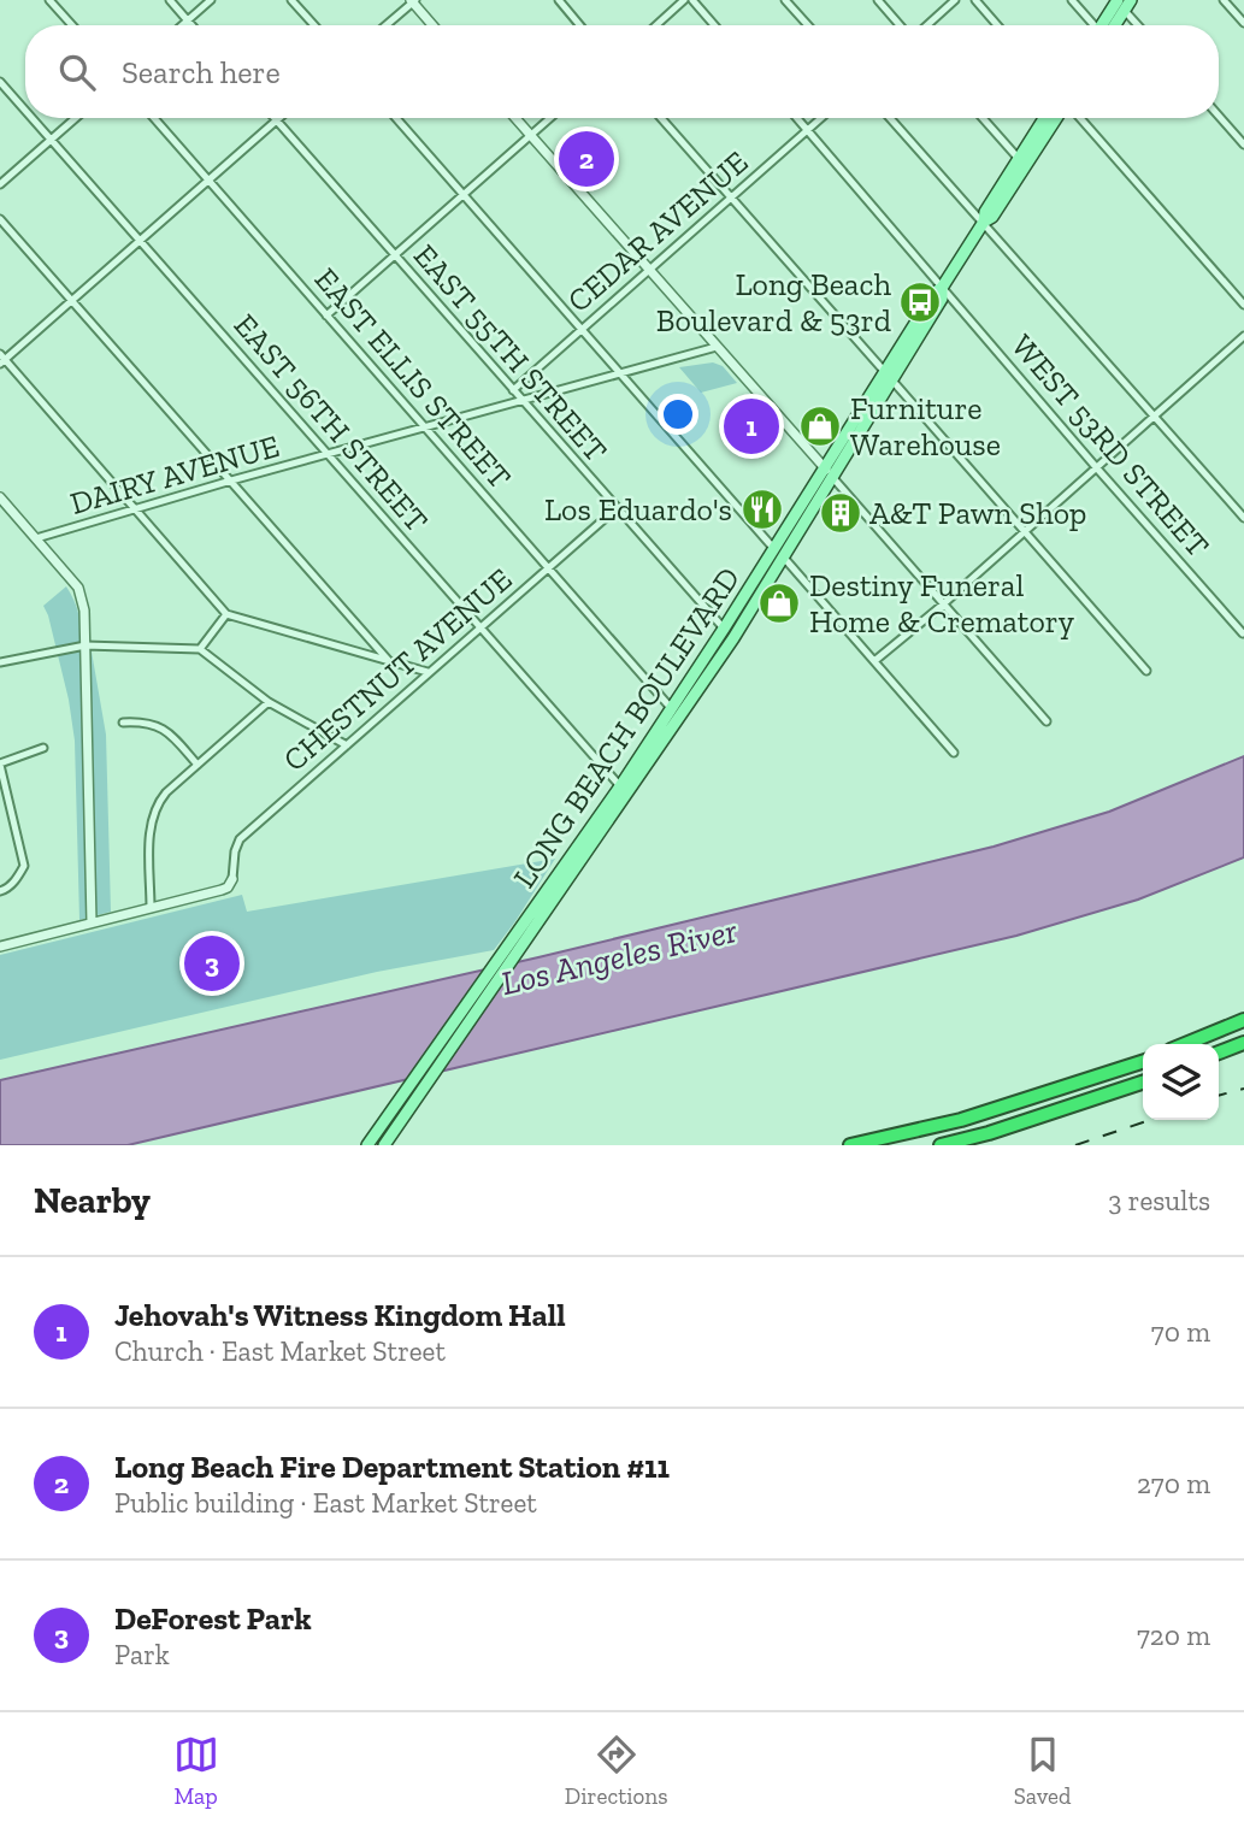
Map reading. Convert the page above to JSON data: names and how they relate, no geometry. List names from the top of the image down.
{
  "streets": {
    "main road": ["LONG BEACH BOULEVARD"],
    "street": [
      "CEDAR AVENUE",
      "EAST 55TH STREET",
      "EAST ELLIS STREET",
      "EAST 56TH STREET",
      "WEST 53RD STREET",
      "DAIRY AVENUE",
      "CHESTNUT AVENUE"
    ]
  },
  "crossings": [
    ["CEDAR AVENUE", "EAST 55TH STREET"],
    ["CEDAR AVENUE", "WEST 53RD STREET"],
    ["EAST 55TH STREET", "DAIRY AVENUE"],
    ["EAST 55TH STREET", "CHESTNUT AVENUE"],
    ["EAST 55TH STREET", "LONG BEACH BOULEVARD"],
    ["EAST ELLIS STREET", "DAIRY AVENUE"],
    ["EAST ELLIS STREET", "CHESTNUT AVENUE"],
    ["EAST ELLIS STREET", "LONG BEACH BOULEVARD"],
    ["EAST 56TH STREET", "DAIRY AVENUE"],
    ["EAST 56TH STREET", "CHESTNUT AVENUE"],
    ["EAST 56TH STREET", "LONG BEACH BOULEVARD"],
    ["WEST 53RD STREET", "LONG BEACH BOULEVARD"]
  ],
  "water": ["Los Angeles River"],
  "places": {
    "bus stop": ["Long Beach Boulevard & 53rd"],
    "shop": ["Furniture Warehouse", "Destiny Funeral Home & Crematory"],
    "restaurant": ["Los Eduardo's"],
    "building": ["A&T Pawn Shop"]
  },
  "page": {
    "search": "Search here",
    "pins": ["2", "1", "3"],
    "heading": ["Nearby", "3 results"],
    "list": [
      {
        "mark": "1",
        "name": "Jehovah's Witness Kingdom Hall",
        "note": "Church · East Market Street",
        "value": "70 m"
      },
      {
        "mark": "2",
        "name": "Long Beach Fire Department Station #11",
        "note": "Public building · East Market Street",
        "value": "270 m"
      },
      {
        "mark": "3",
        "name": "DeForest Park",
        "note": "Park",
        "value": "720 m"
      }
    ],
    "nav": ["Map", "Directions", "Saved"]
  }
}
